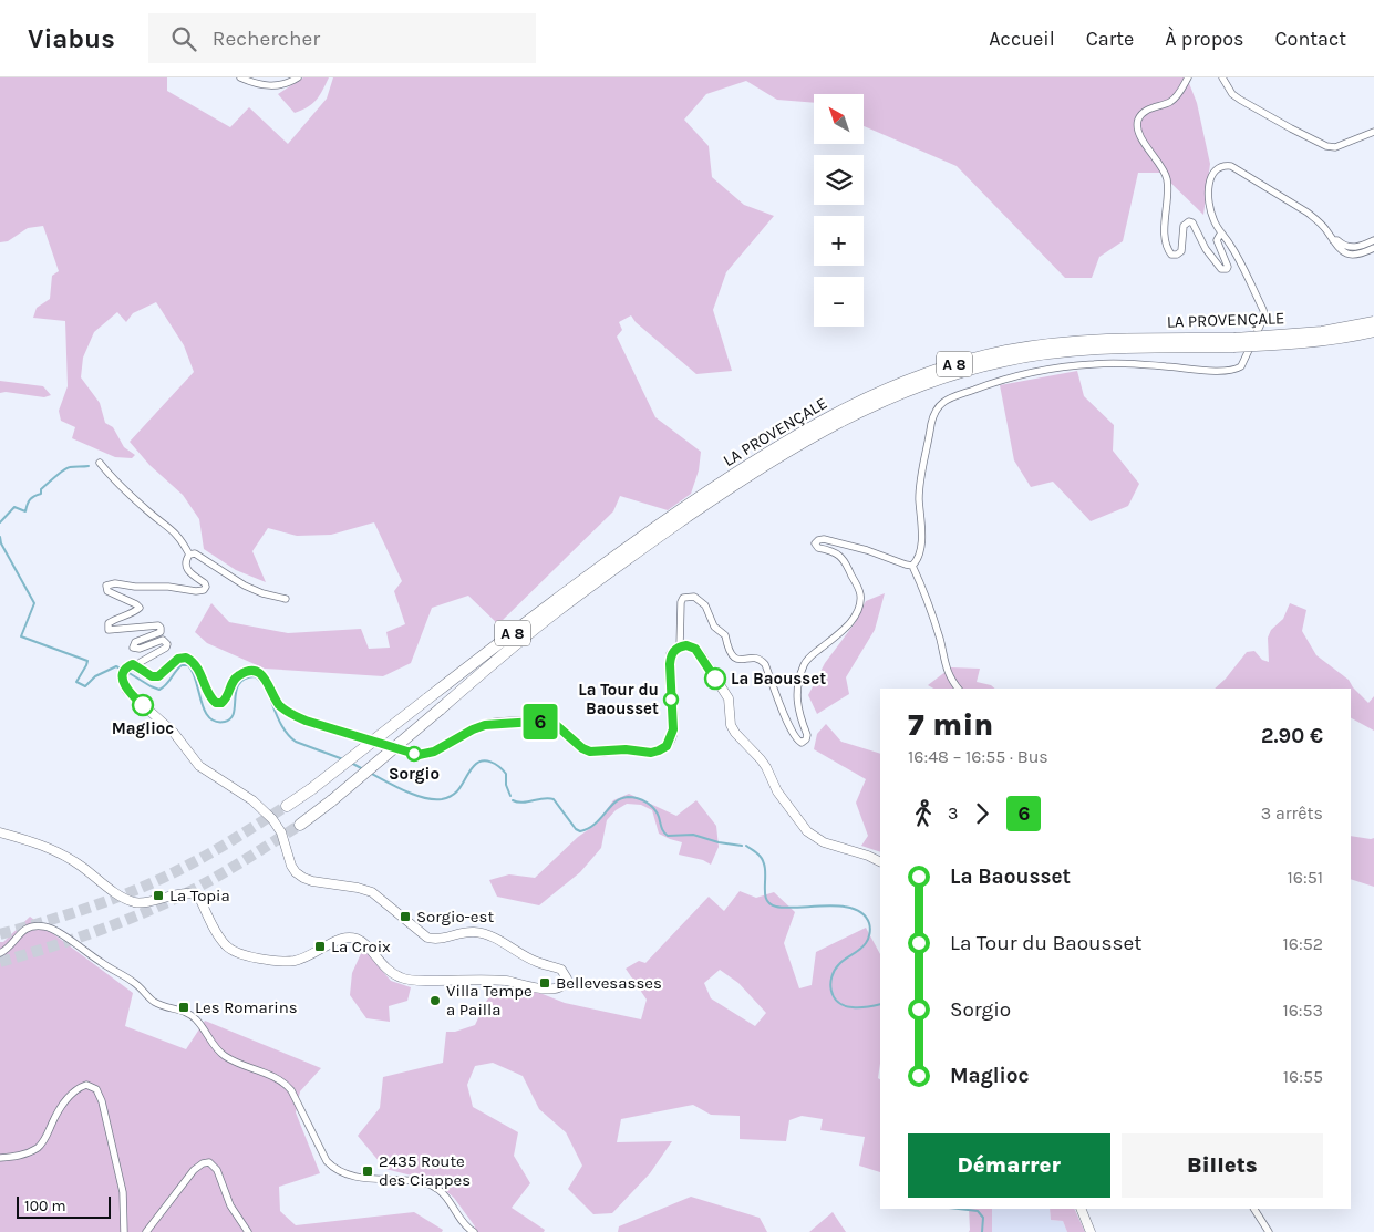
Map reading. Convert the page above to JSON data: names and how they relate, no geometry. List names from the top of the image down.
{
  "streets": {
    "highway": ["LA PROVENÇALE", "A 8"]
  },
  "places": {
    "other": [
      "La Baousset",
      "La Tour du Baousset",
      "Maglioc",
      "Sorgio",
      "Villa Tempe a Pailla"
    ],
    "transit": [
      "La Topia",
      "Sorgio-est",
      "La Croix",
      "Bellevesasses",
      "Les Romarins",
      "2435 Route des Ciappes"
    ]
  },
  "lines": ["bus line 6"],
  "scale_bar": "100 m",
  "north": "top left",
  "page": {
    "header": "Viabus",
    "search": "Rechercher",
    "nav": [
      "Accueil",
      "Carte",
      "À propos",
      "Contact"
    ],
    "on_map": "6",
    "map_buttons": ["+", "−"],
    "heading": ["7 min", "16:48 – 16:55 · Bus", "2.90 €"],
    "legs": ["3", "6", "3 arrêts"],
    "list": [
      {
        "name": "La Baousset",
        "value": "16:51"
      },
      {
        "name": "La Tour du Baousset",
        "value": "16:52"
      },
      {
        "name": "Sorgio",
        "value": "16:53"
      },
      {
        "name": "Maglioc",
        "value": "16:55"
      }
    ],
    "buttons": ["Démarrer", "Billets"],
    "scale": "100 m"
  }
}
